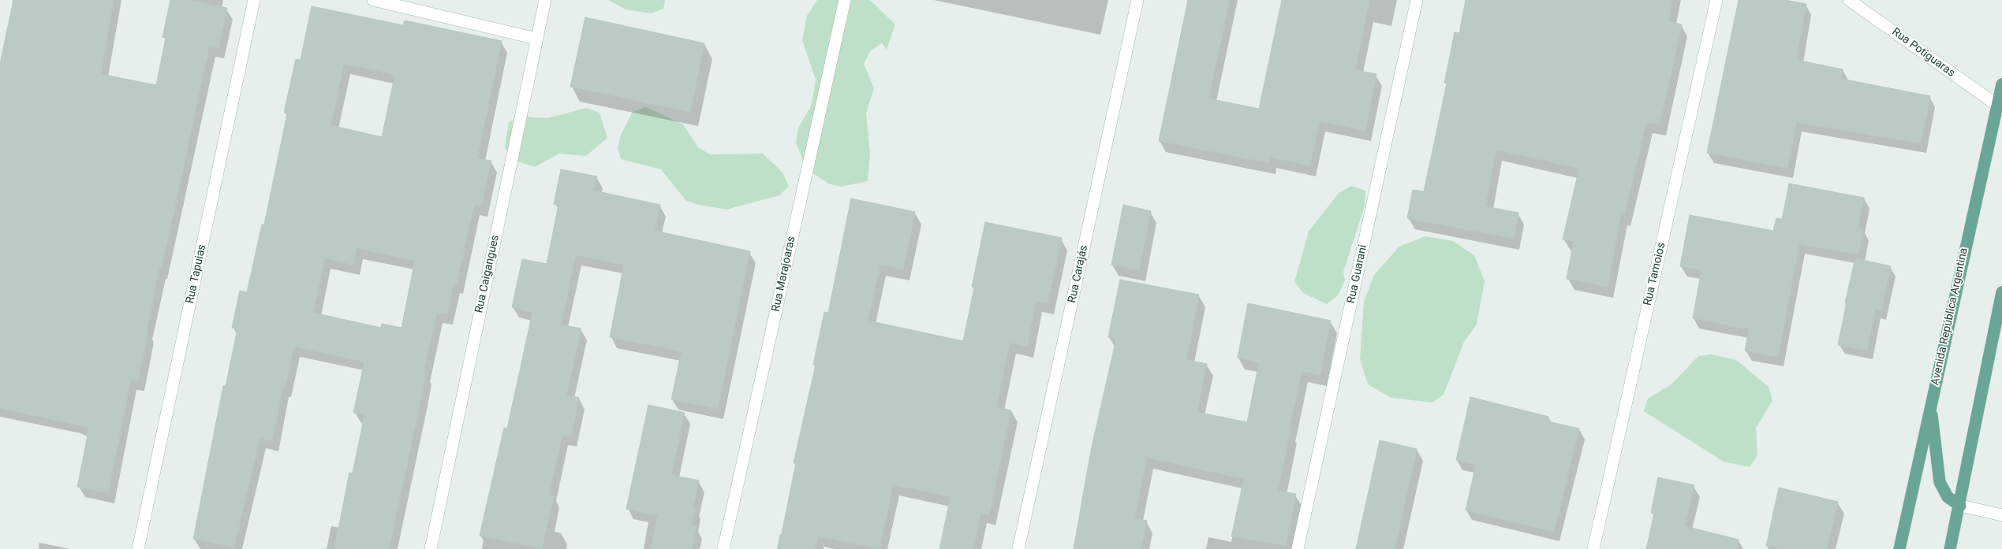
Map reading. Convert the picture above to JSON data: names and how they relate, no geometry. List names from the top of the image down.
{
  "streets": {
    "main road": ["Avenida República Argentina"],
    "street": [
      "Rua Potiguaras",
      "Rua Tapuias",
      "Rua Caigangues",
      "Rua Marajoaras",
      "Rua Carajás",
      "Rua Guarani",
      "Rua Tamoios"
    ]
  },
  "crossings": [
    ["Rua Potiguaras", "Avenida República Argentina"]
  ]
}
